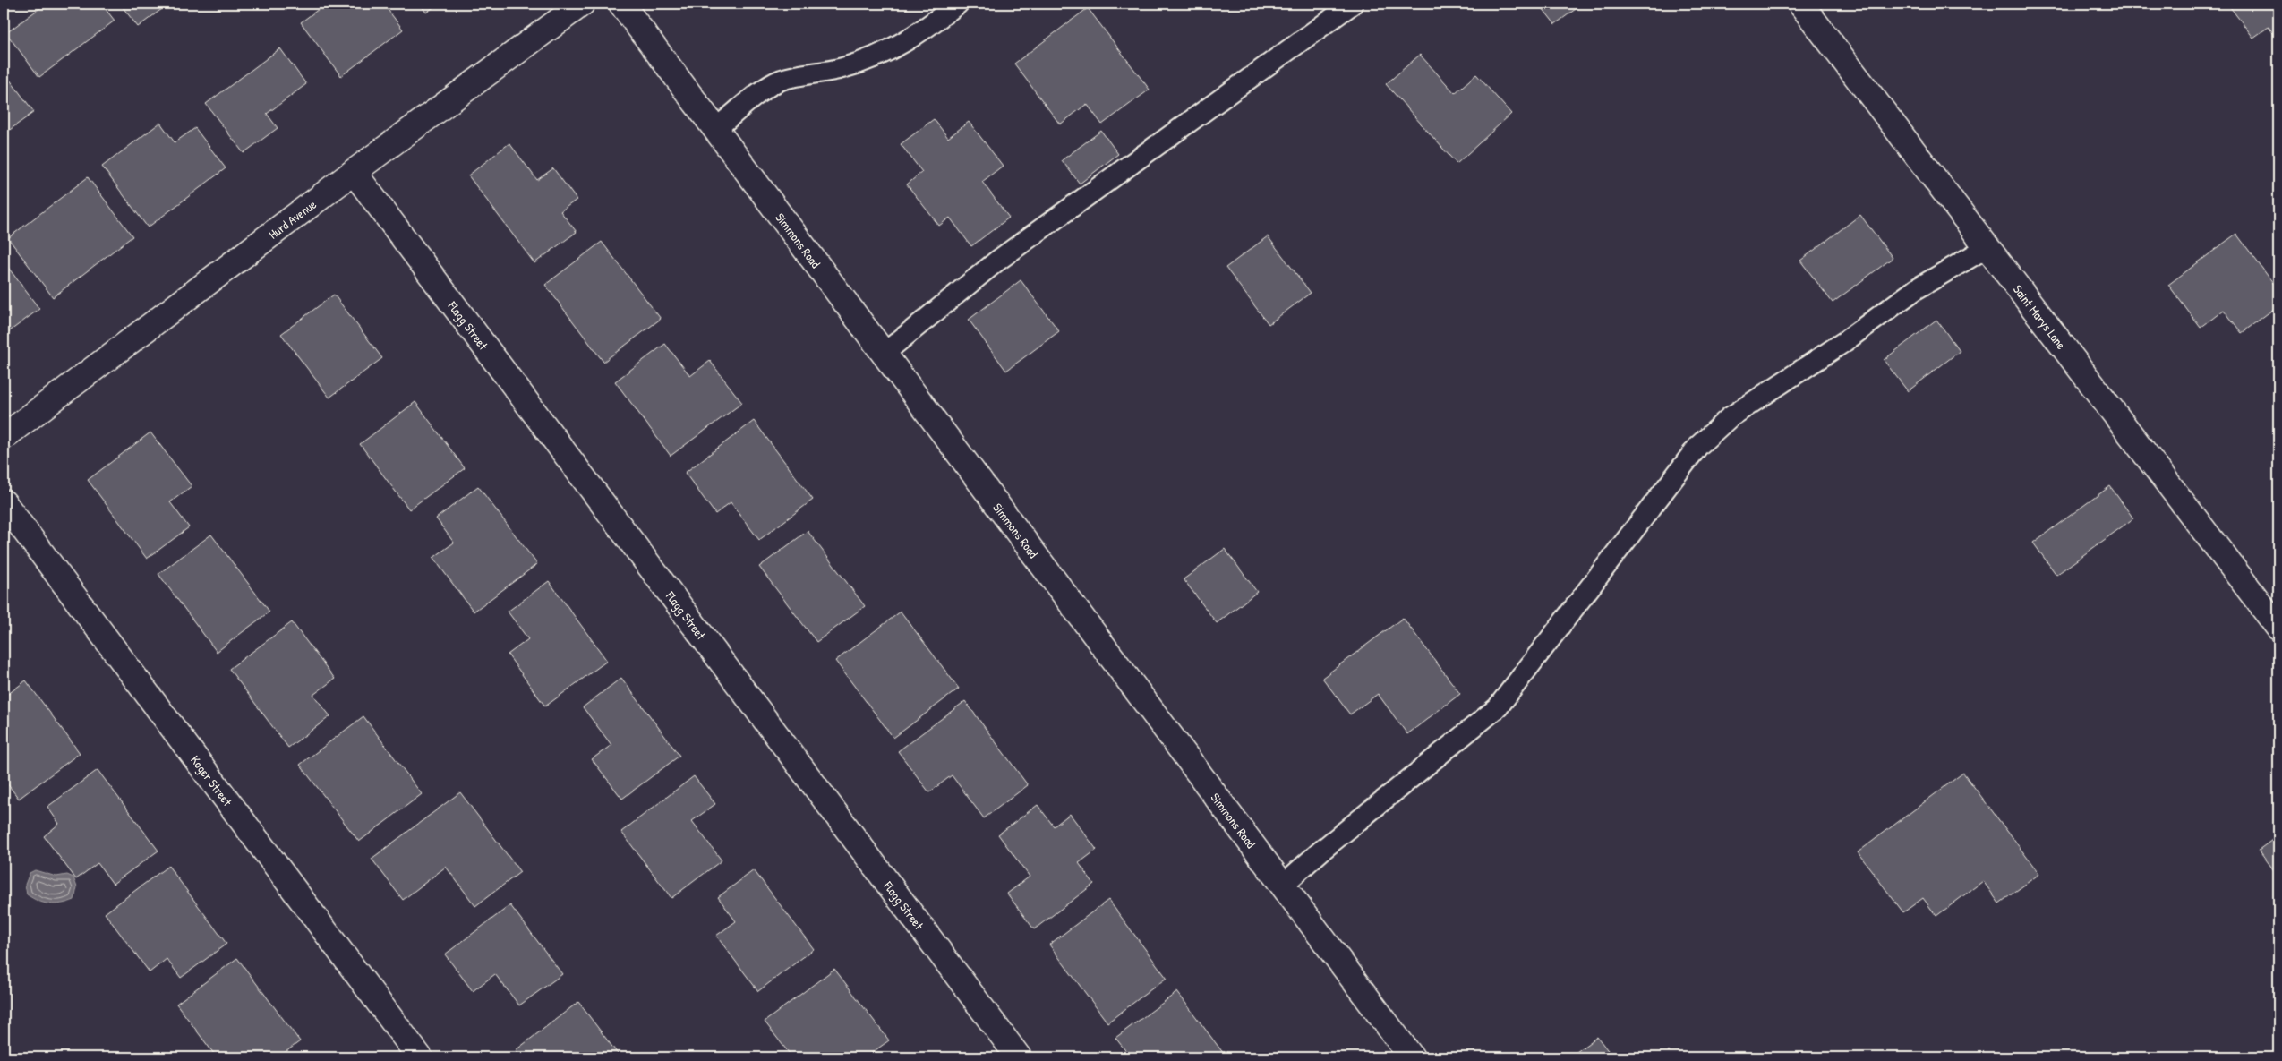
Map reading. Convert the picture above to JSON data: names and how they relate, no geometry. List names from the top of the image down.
{
  "streets": {
    "street": [
      "Hurd Avenue",
      "Simmons Road",
      "Saint Marys Lane",
      "Flagg Street",
      "Koger Street"
    ]
  },
  "crossings": [
    ["Hurd Avenue", "Flagg Street"]
  ]
}
